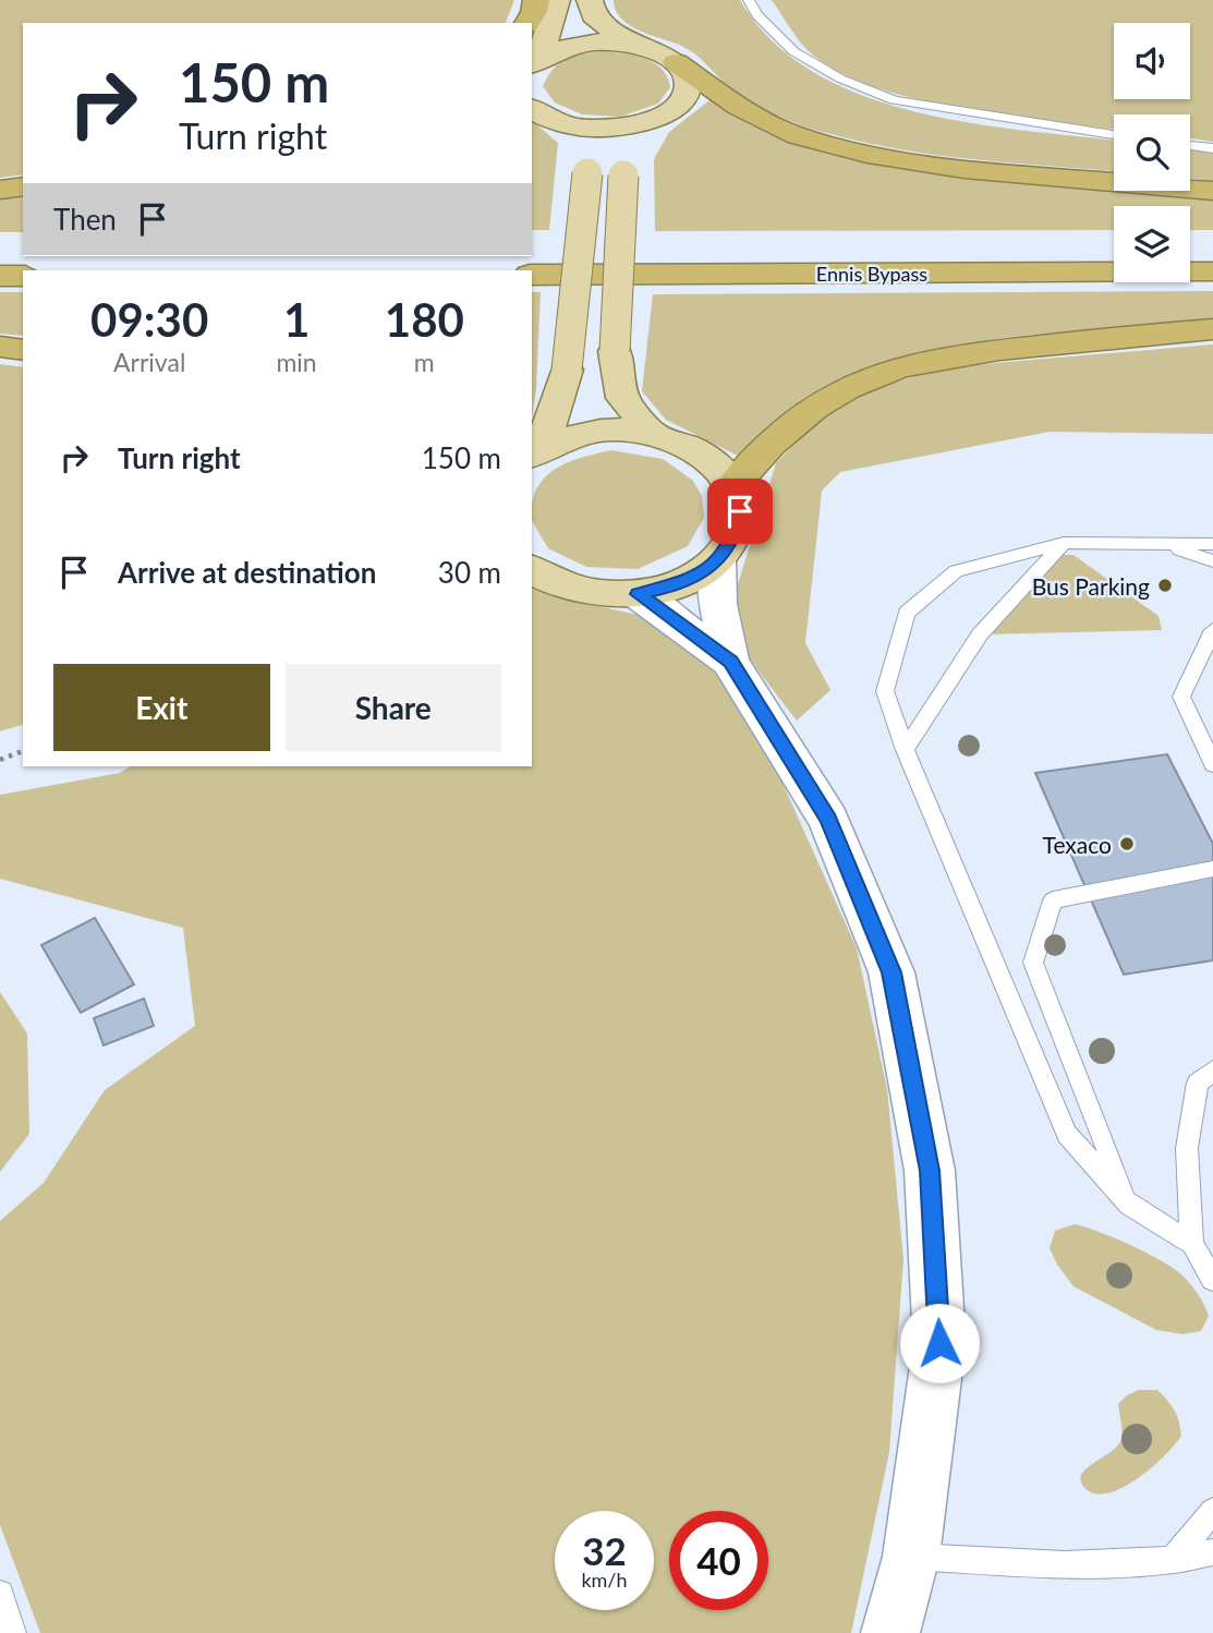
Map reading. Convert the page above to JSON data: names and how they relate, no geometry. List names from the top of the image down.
{
  "streets": {
    "highway": ["Ennis Bypass"]
  },
  "places": ["Bus Parking", "Texaco"],
  "page": {
    "turn": ["150 m", "Turn right"],
    "then": "Then",
    "eta": [
      "09:30",
      "Arrival",
      "1",
      "min",
      "180",
      "m"
    ],
    "list": [
      {
        "name": "Turn right",
        "value": "150 m"
      },
      {
        "name": "Arrive at destination",
        "value": "30 m"
      }
    ],
    "buttons": ["Exit", "Share"],
    "speed": "32 km/h",
    "limit": "40"
  }
}
